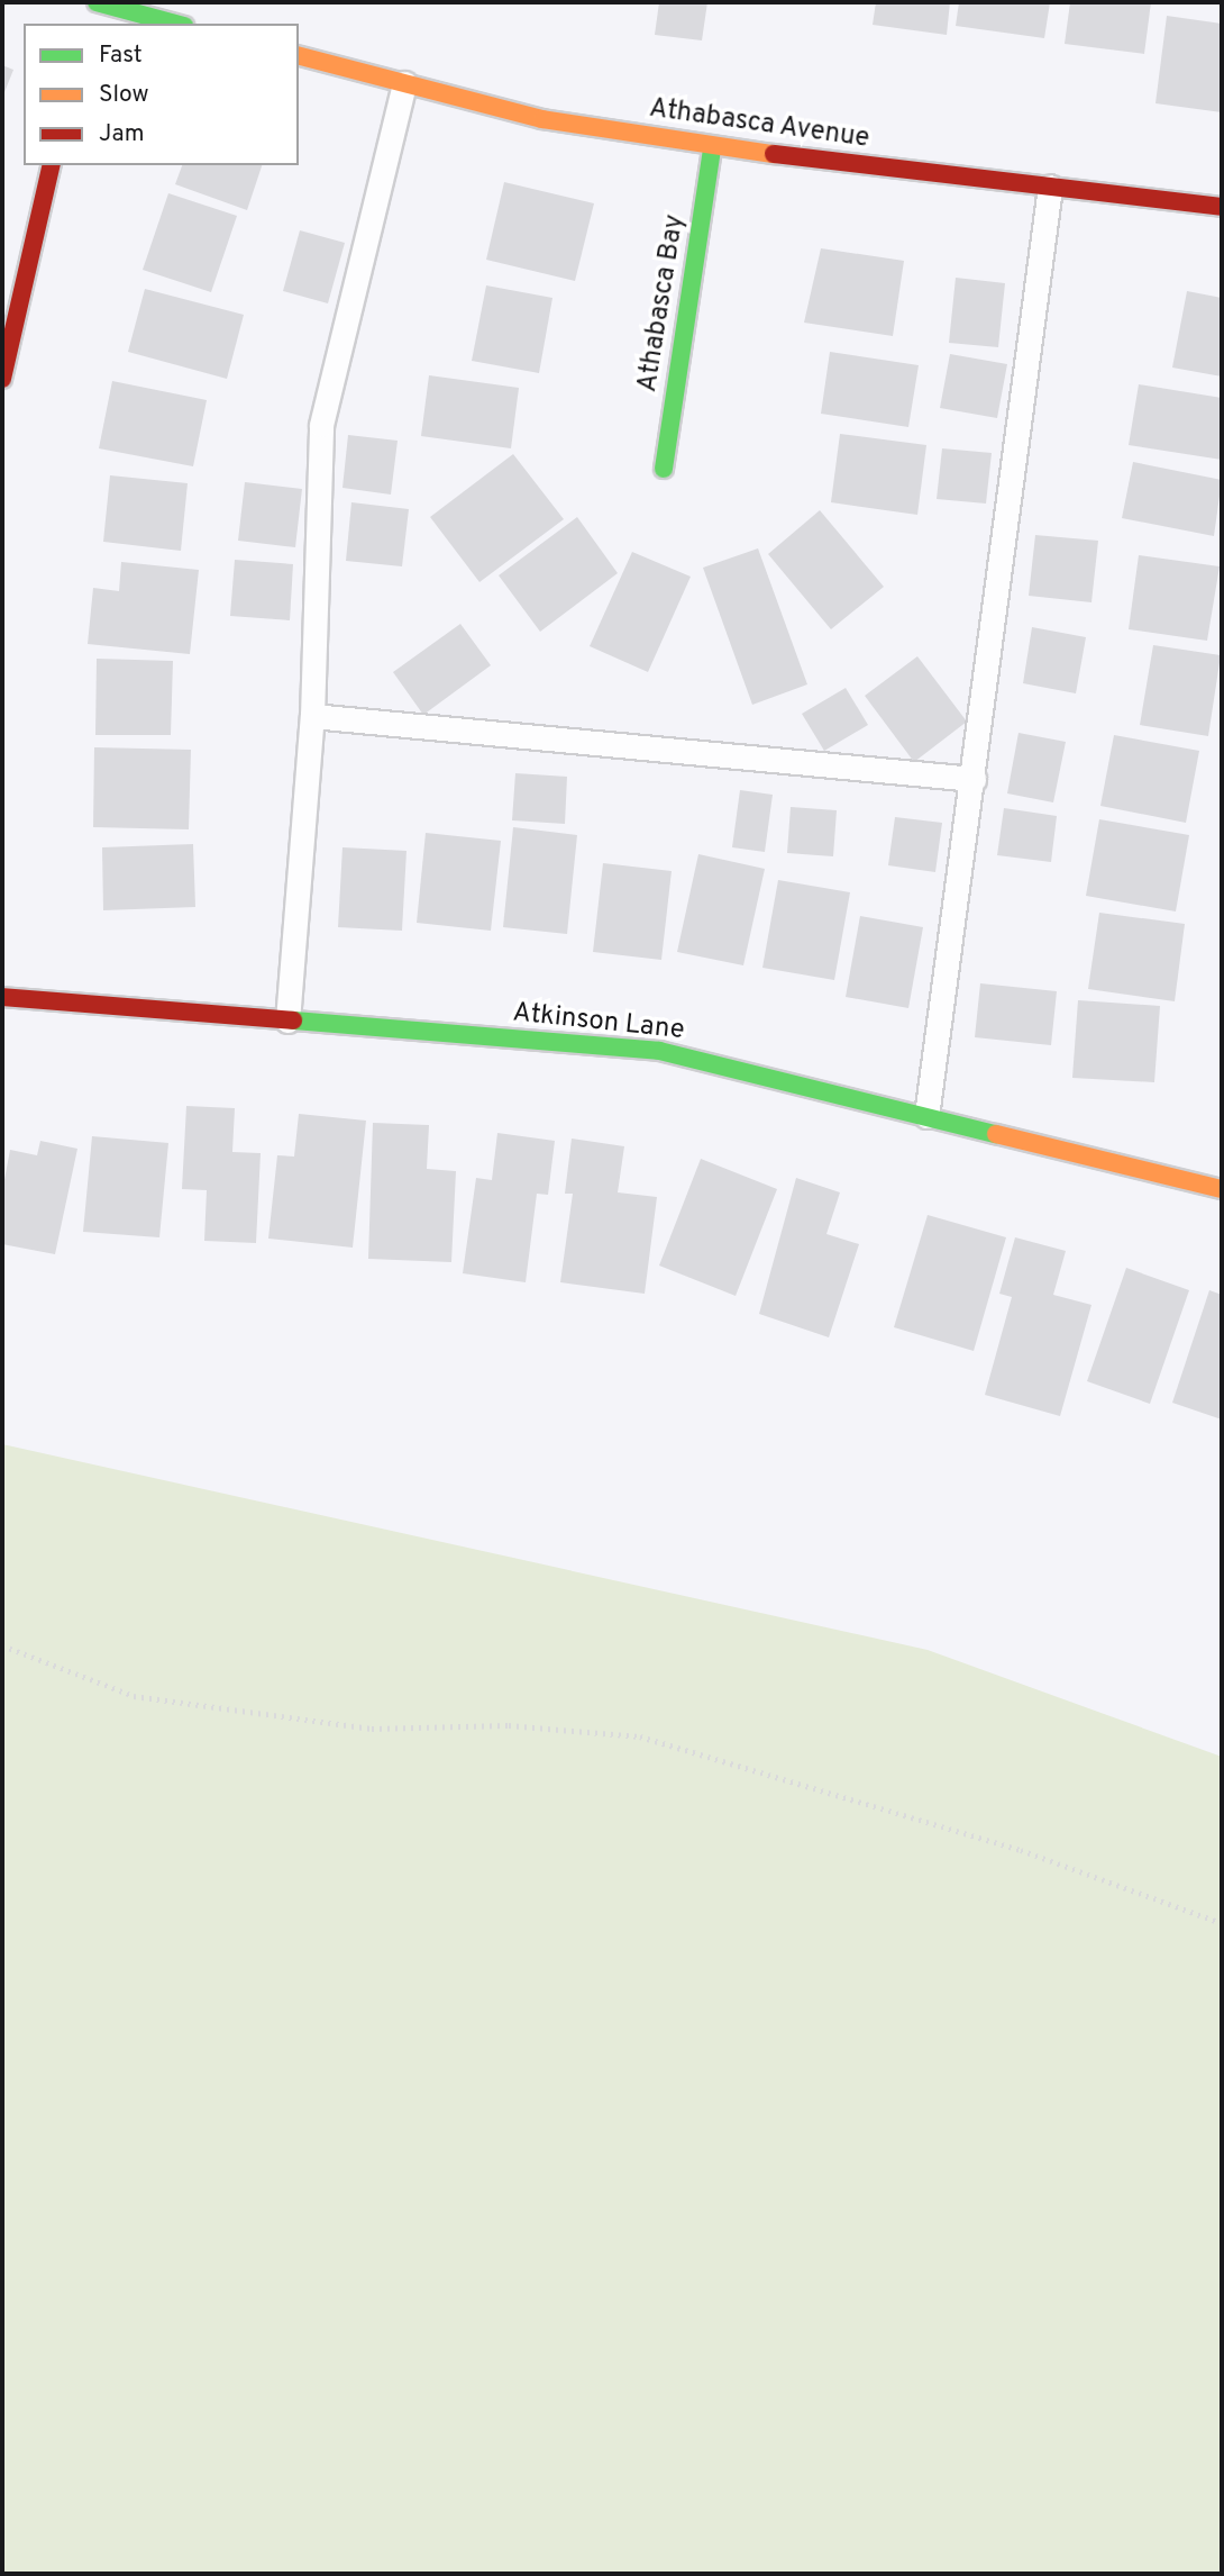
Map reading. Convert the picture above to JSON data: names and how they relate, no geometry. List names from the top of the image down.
{
  "streets": {
    "street": ["Athabasca Avenue", "Athabasca Bay", "Atkinson Lane"]
  },
  "crossings": [
    ["Athabasca Avenue", "Athabasca Bay"]
  ],
  "legend": ["Fast", "Slow", "Jam"]
}
